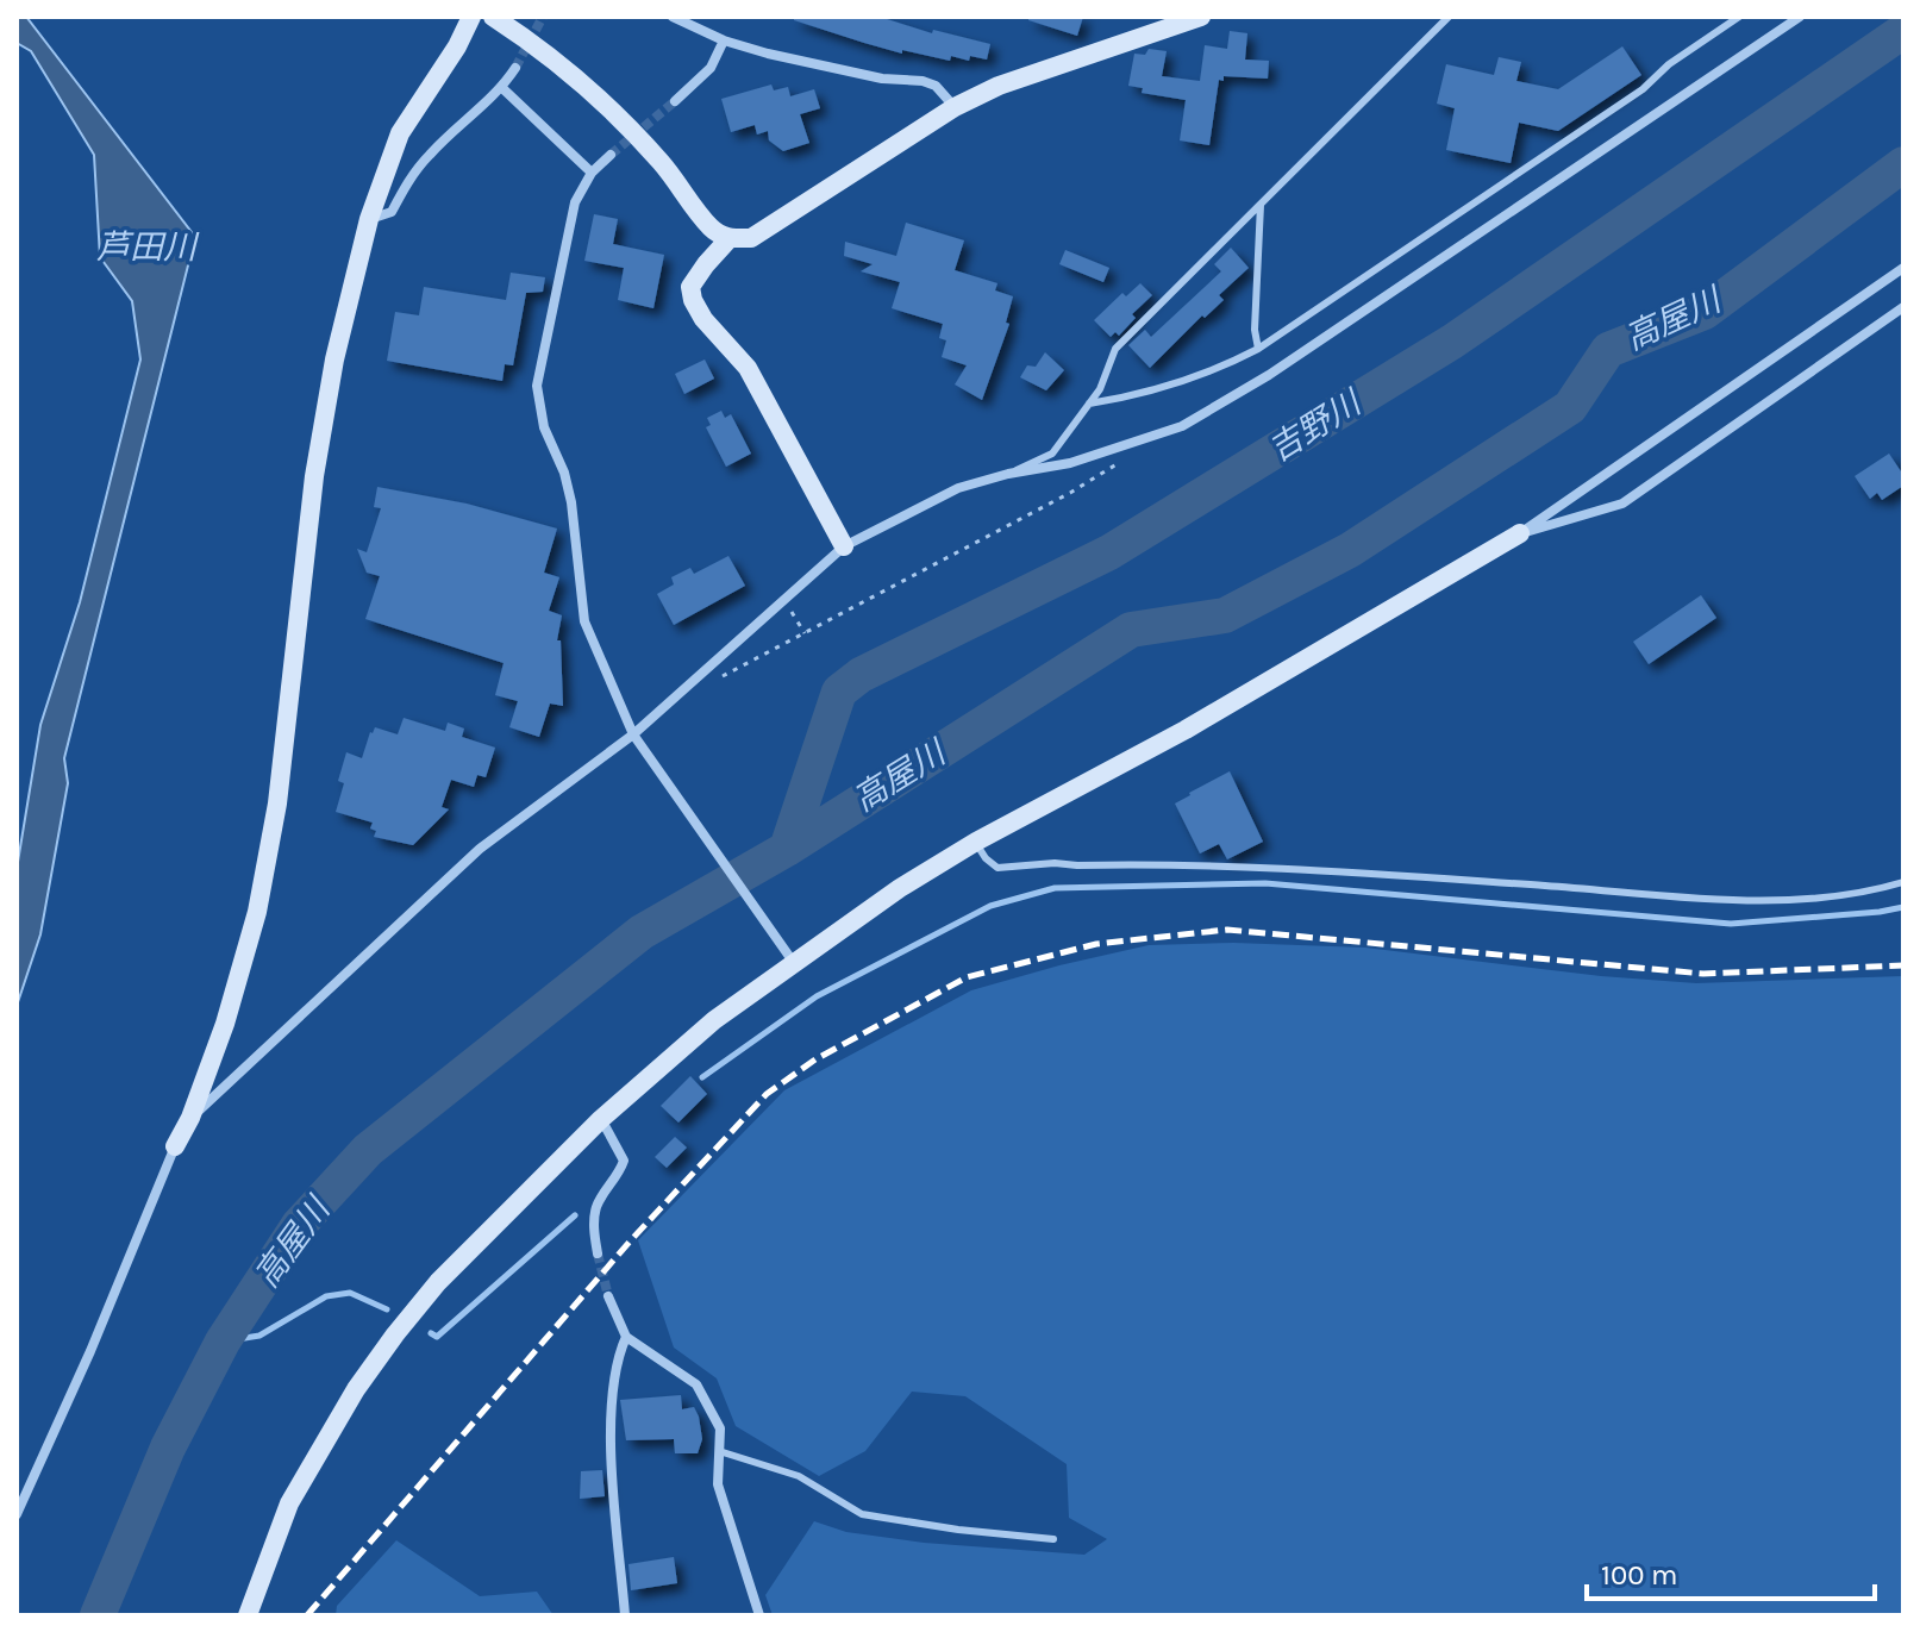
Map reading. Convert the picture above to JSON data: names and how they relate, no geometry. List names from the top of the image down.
{
  "water": ["芦田川", "高屋川", "吉野川"],
  "scale_bar": "100 m"
}
